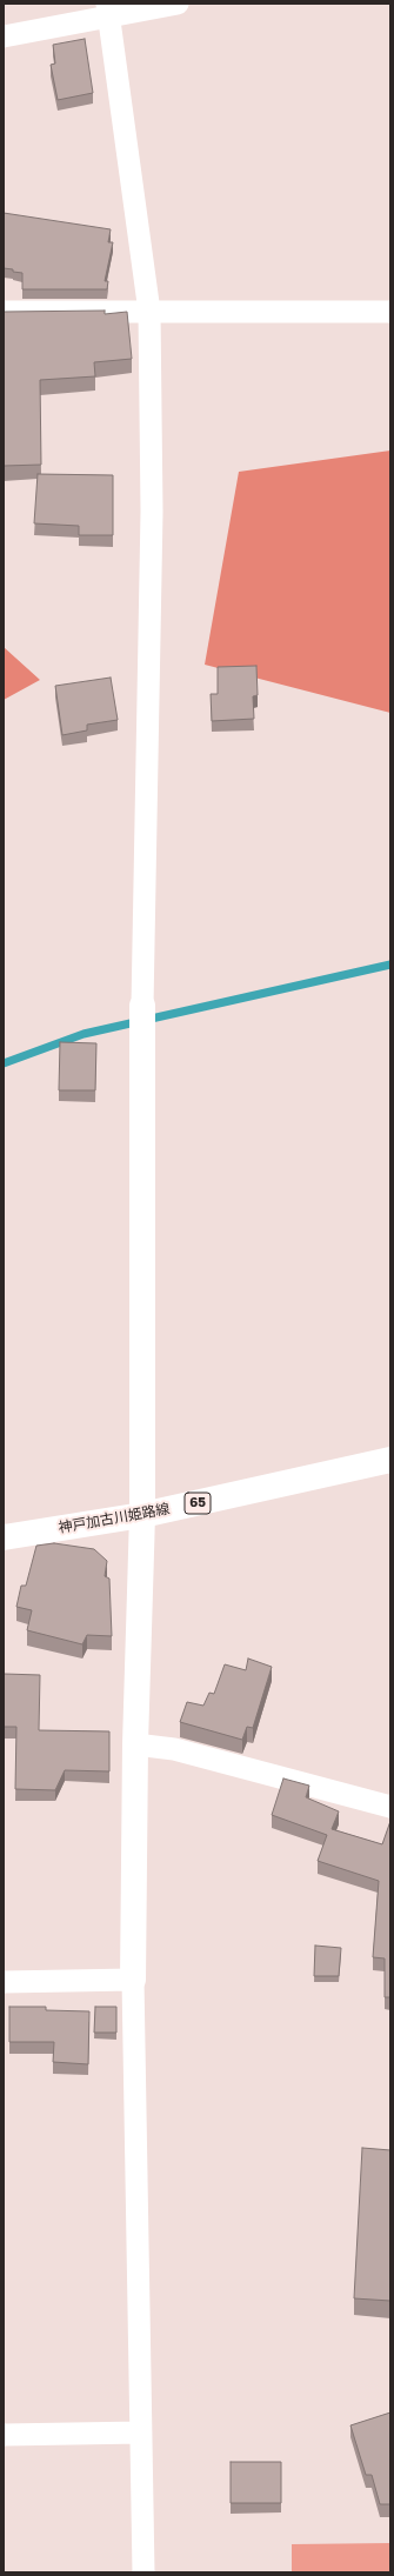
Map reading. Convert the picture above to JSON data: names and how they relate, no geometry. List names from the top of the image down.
{
  "streets": {
    "street": ["65", "神戸加古川姫路線"]
  }
}
